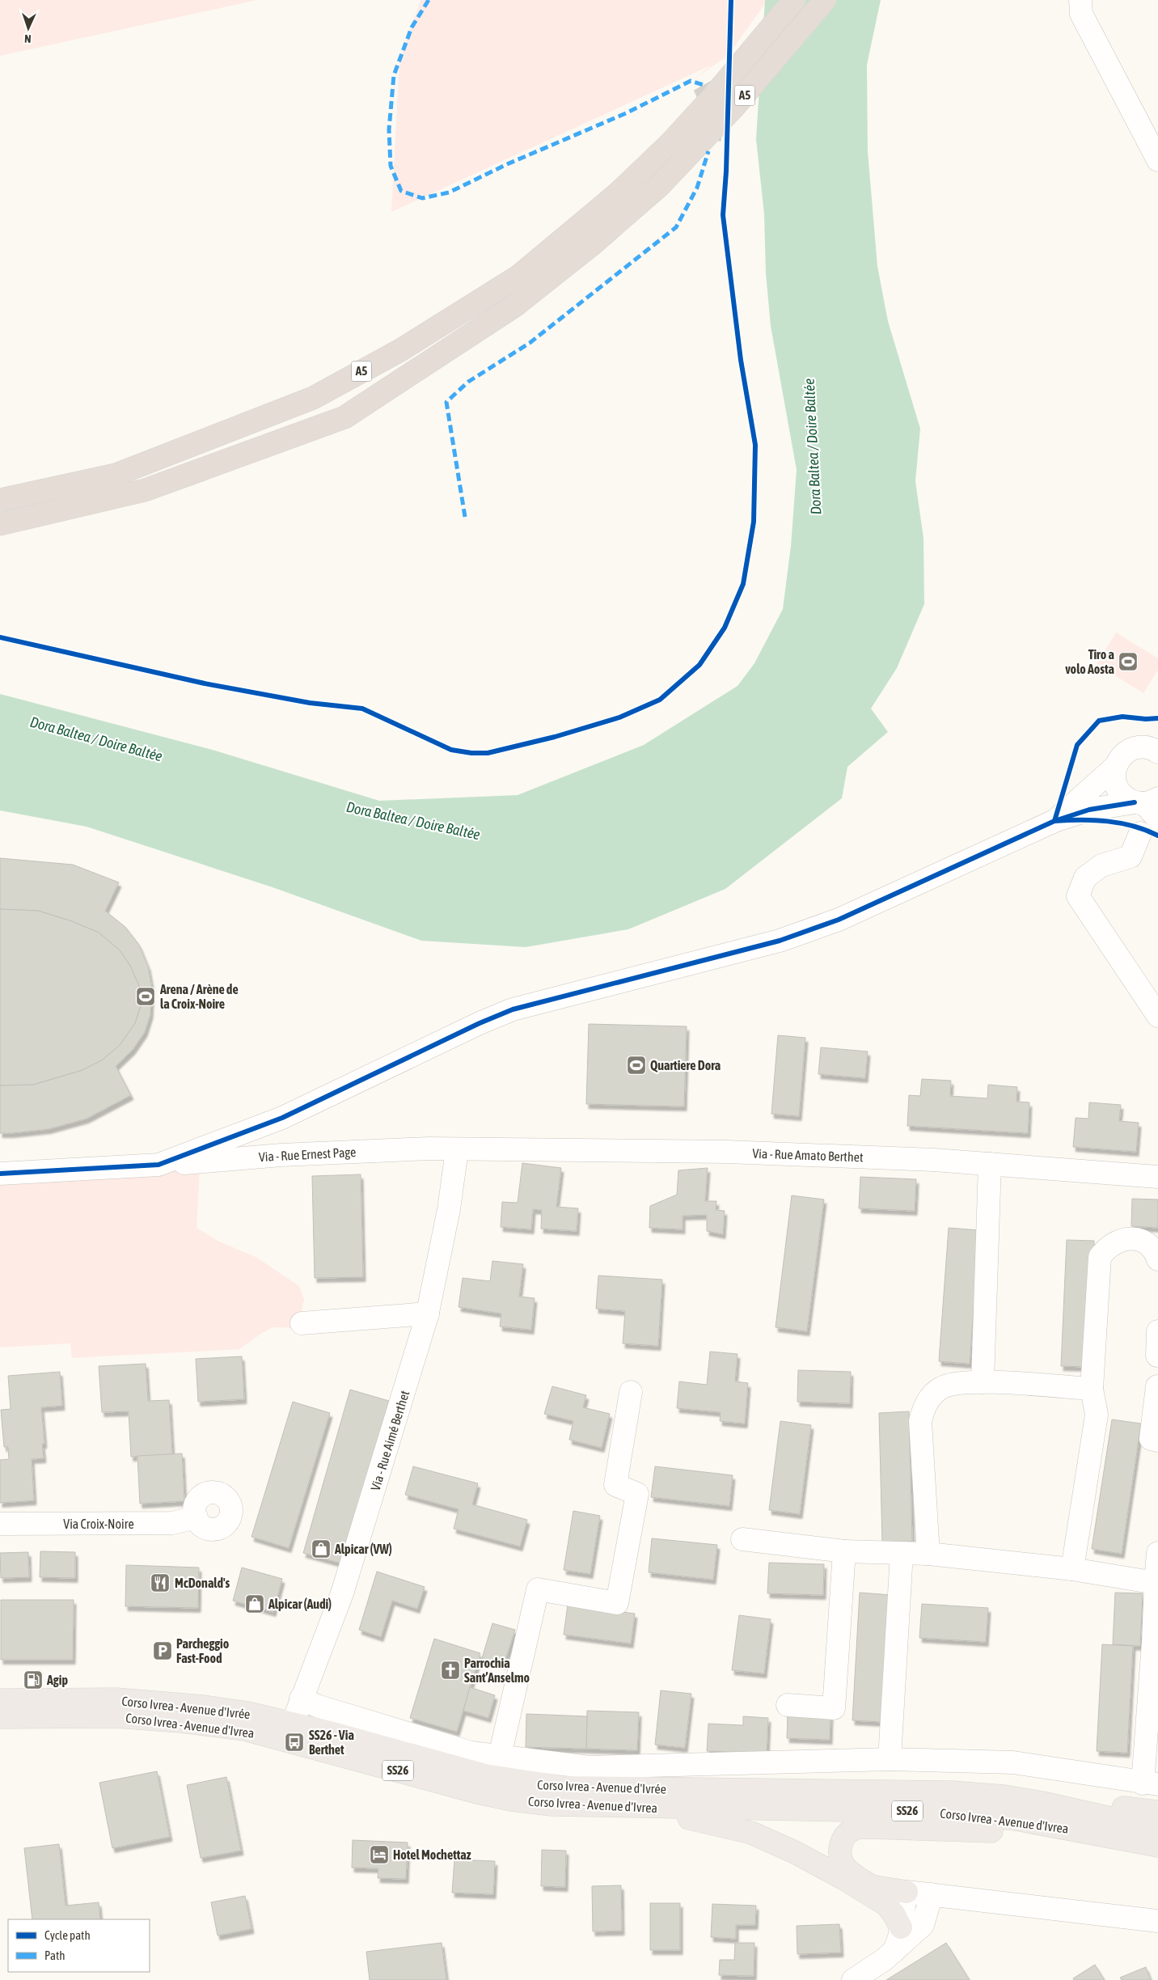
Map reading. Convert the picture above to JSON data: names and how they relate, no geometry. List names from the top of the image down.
{
  "streets": {
    "highway": ["A5"],
    "main road": ["Corso Ivrea - Avenue d'Ivrée", "Corso Ivrea - Avenue d'Ivrea", "SS26"],
    "street": [
      "Via - Rue Ernest Page",
      "Via - Rue Amato Berthet",
      "Via - Rue Aimé Berthet",
      "Via Croix-Noire"
    ]
  },
  "crossings": [
    ["Via - Rue Ernest Page", "Via - Rue Amato Berthet"],
    ["Via - Rue Ernest Page", "Via - Rue Aimé Berthet"],
    ["Via - Rue Amato Berthet", "Via - Rue Aimé Berthet"],
    ["Via - Rue Aimé Berthet", "Corso Ivrea - Avenue d'Ivrée"],
    ["Corso Ivrea - Avenue d'Ivrée", "Corso Ivrea - Avenue d'Ivrea"],
    ["Corso Ivrea - Avenue d'Ivrea", "SS26"]
  ],
  "water": ["Dora Baltea / Doire Baltée"],
  "places": {
    "sports": ["Tiro a volo Aosta", "Arena / Arène de la Croix-Noire", "Quartiere Dora"],
    "shop": ["Alpicar (VW)", "Alpicar (Audi)"],
    "restaurant": ["McDonald's"],
    "parking": ["Parcheggio Fast-Food"],
    "church": ["Parrochia Sant’Anselmo"],
    "fuel station": ["Agip"],
    "bus stop": ["SS26 - Via Berthet"],
    "hotel": ["Hotel Mochettaz"]
  },
  "legend": ["Cycle path", "Path"],
  "north": "bottom"
}
